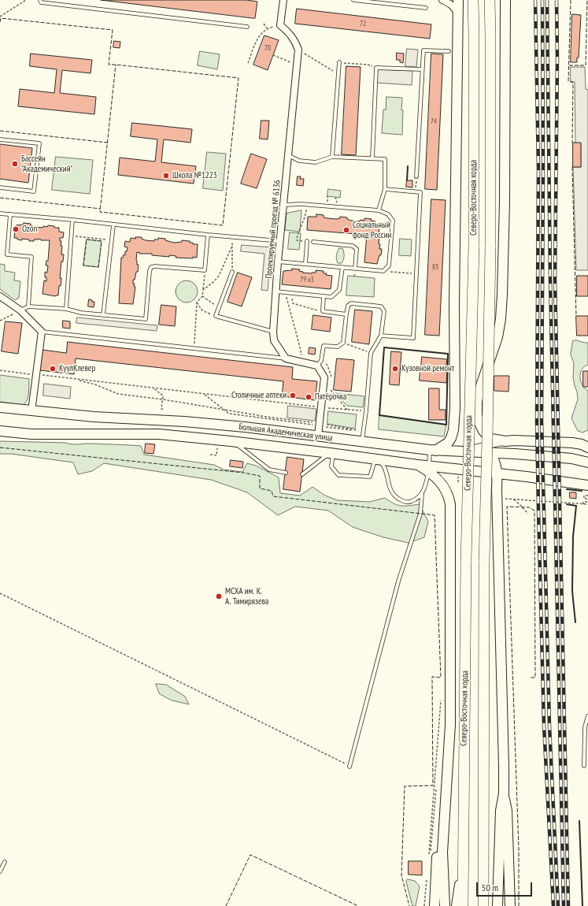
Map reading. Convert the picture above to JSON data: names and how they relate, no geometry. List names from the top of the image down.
{
  "streets": {
    "main road": ["Северо-Восточная хорда", "Большая Академическая улица"],
    "street": ["Проектируемый проезд № 6136"]
  },
  "places": [
    "Бассейн \"Академический\"",
    "Школа №1223",
    "Ozon",
    "Социальный фонд России",
    "КуулКлевер",
    "Кузовной ремонт",
    "Столичные аптеки",
    "Пятёрочка",
    "МСХА им. К. А. Тимирязева"
  ],
  "house_numbers": [
    "72",
    "70",
    "74",
    "83",
    "79 к3"
  ],
  "scale_bar": "50 m"
}
